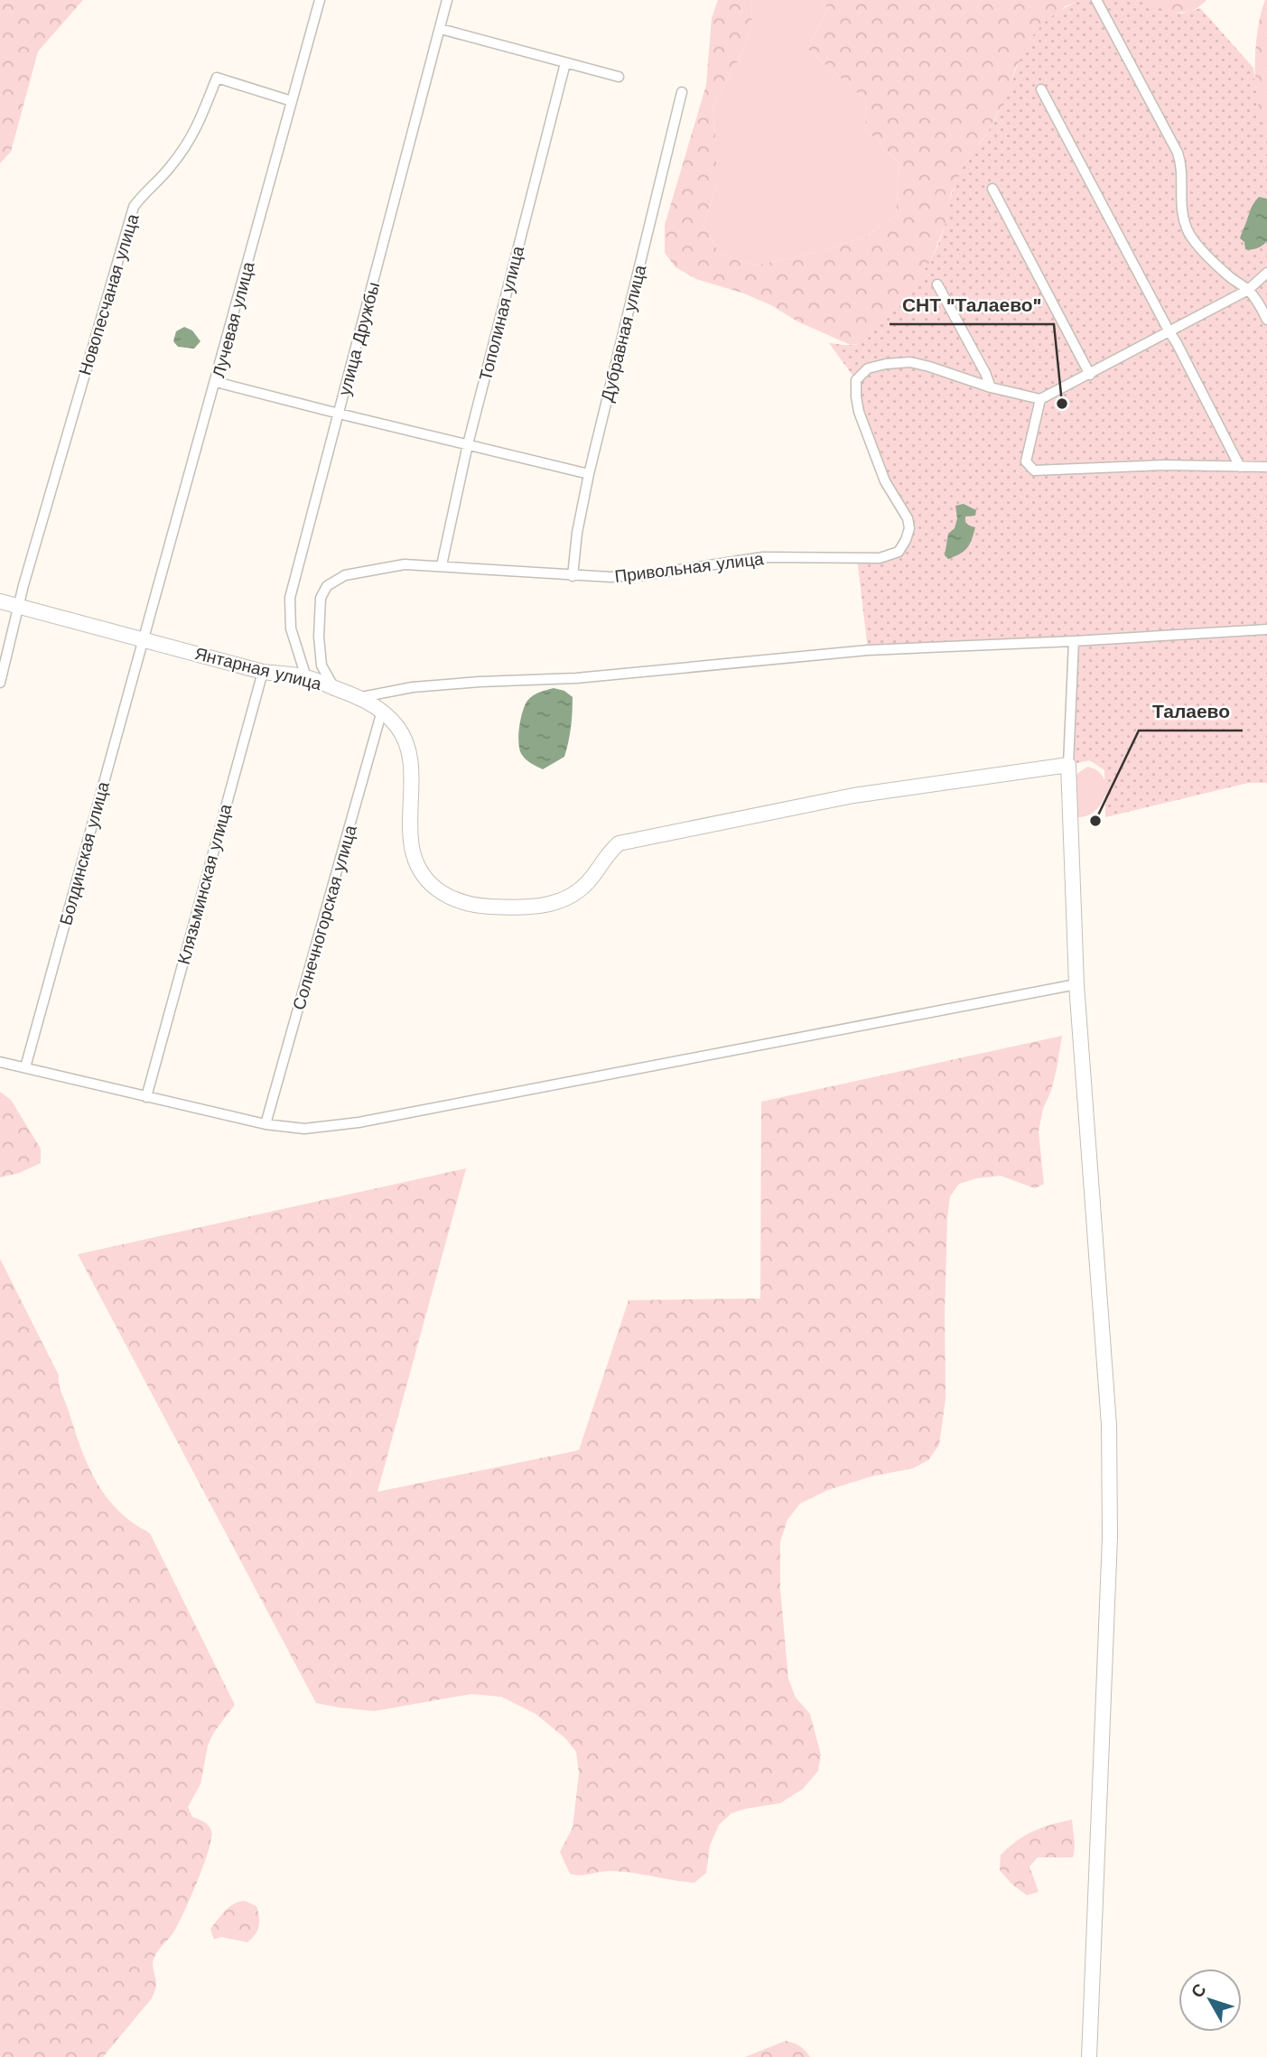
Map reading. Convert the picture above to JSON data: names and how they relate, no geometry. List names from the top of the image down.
{
  "streets": {
    "street": [
      "Новопесчаная улица",
      "Тополиная улица",
      "Лучевая улица",
      "Дубравная улица",
      "улица Дружбы",
      "Привольная улица",
      "Янтарная улица",
      "Болдинская улица",
      "Клязьминская улица",
      "Солнечногорская улица"
    ]
  },
  "crossings": [
    ["Новопесчаная улица", "Лучевая улица"],
    ["Новопесчаная улица", "Янтарная улица"],
    ["Тополиная улица", "Привольная улица"],
    ["Лучевая улица", "Янтарная улица"],
    ["Лучевая улица", "Болдинская улица"],
    ["Дубравная улица", "Привольная улица"],
    ["улица Дружбы", "Янтарная улица"],
    ["Привольная улица", "Янтарная улица"],
    ["Янтарная улица", "Болдинская улица"],
    ["Янтарная улица", "Клязьминская улица"],
    ["Янтарная улица", "Солнечногорская улица"]
  ],
  "places": ["СНТ \"Талаево\"", "Талаево"],
  "north": "top left"
}
